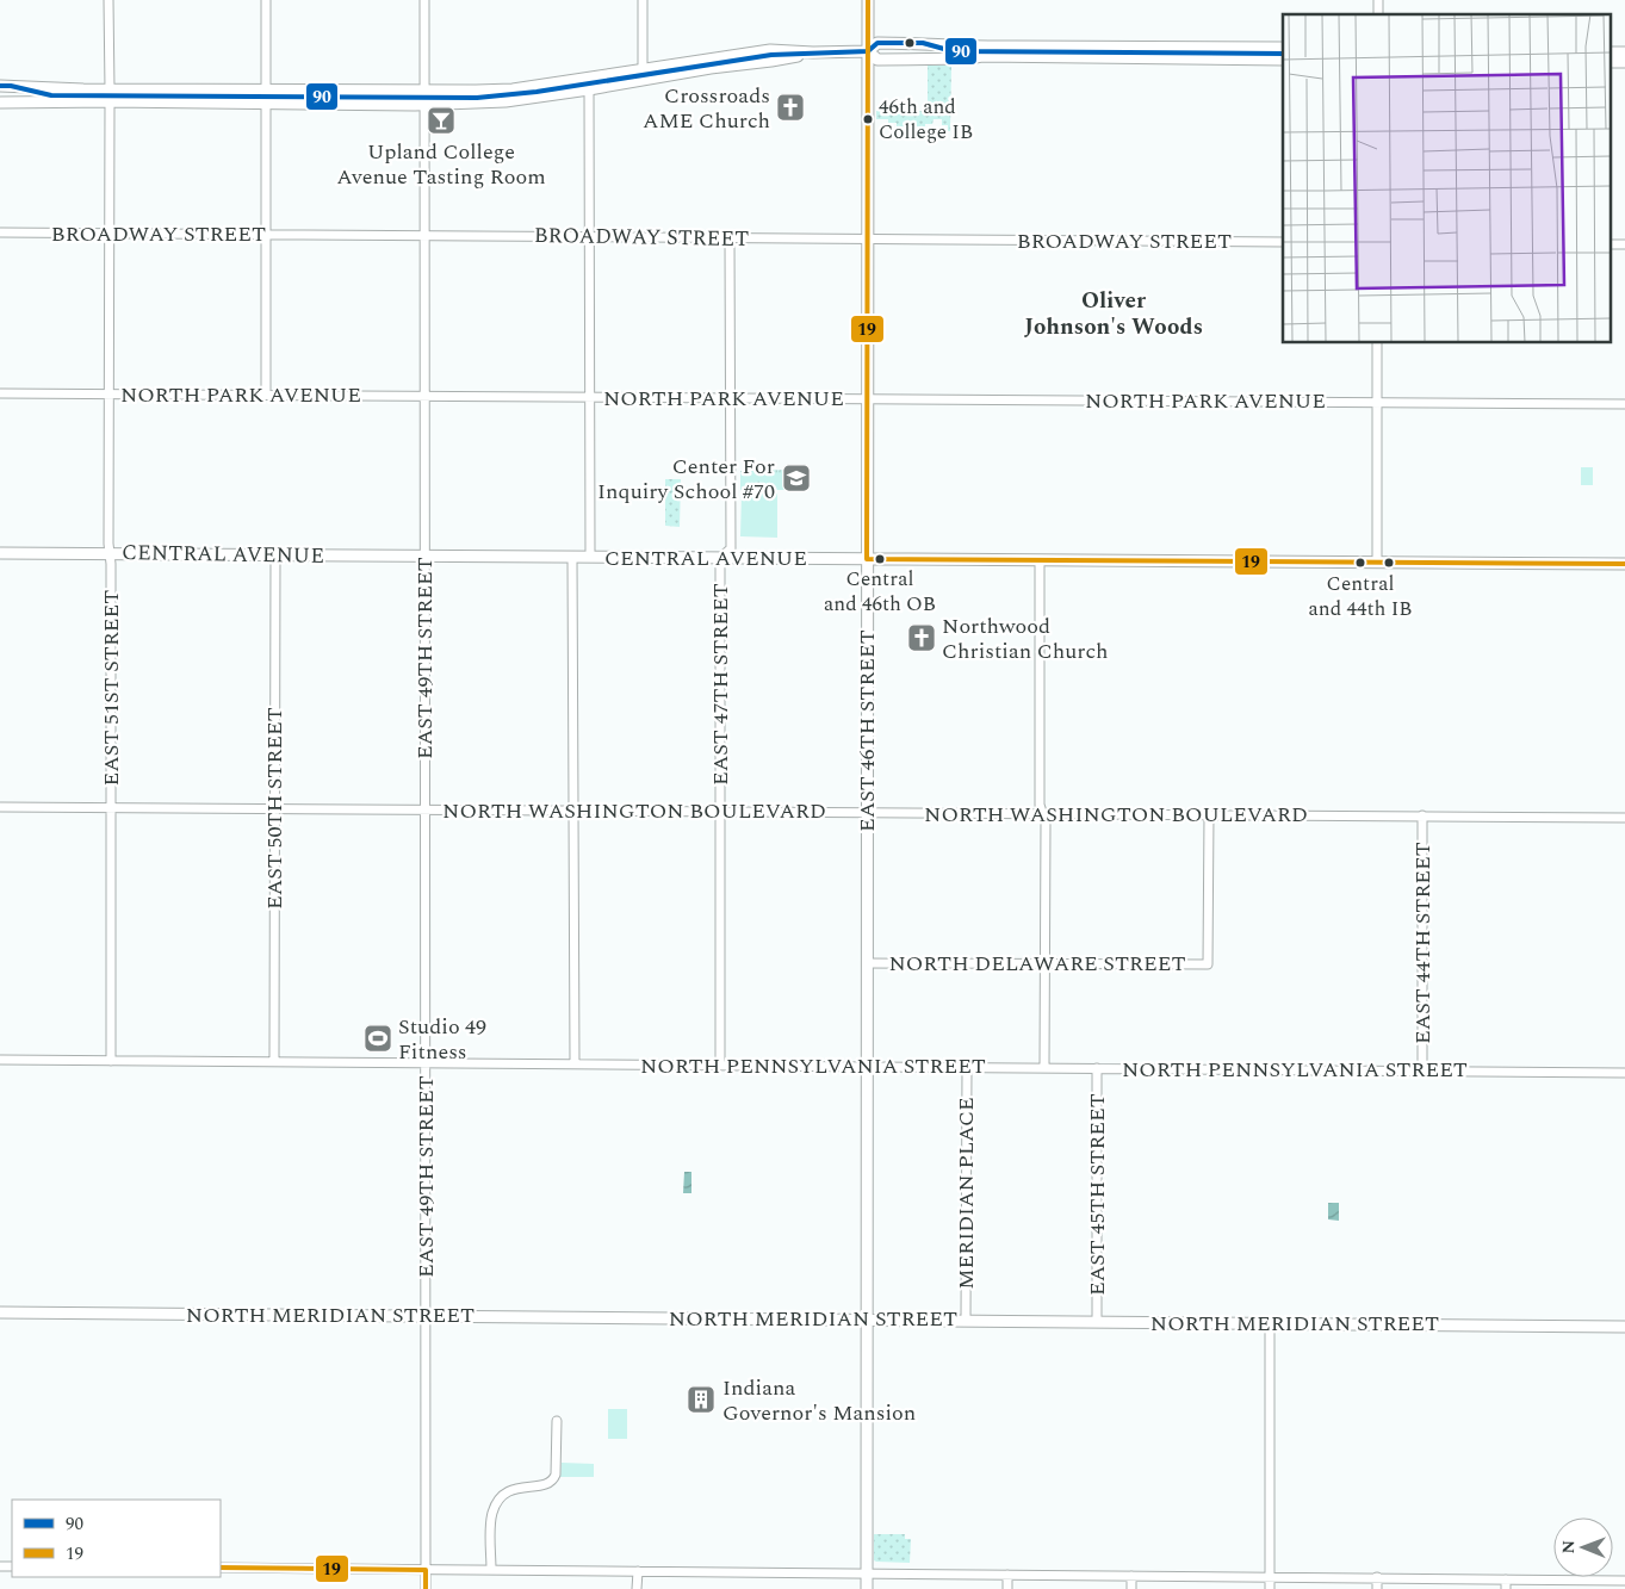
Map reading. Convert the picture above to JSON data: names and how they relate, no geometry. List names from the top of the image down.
{
  "streets": {
    "main road": ["CENTRAL AVENUE", "EAST 46TH STREET", "NORTH MERIDIAN STREET"],
    "street": [
      "BROADWAY STREET",
      "NORTH PARK AVENUE",
      "EAST 49TH STREET",
      "EAST 47TH STREET",
      "EAST 51ST STREET",
      "EAST 50TH STREET",
      "NORTH WASHINGTON BOULEVARD",
      "EAST 44TH STREET",
      "NORTH DELAWARE STREET",
      "NORTH PENNSYLVANIA STREET",
      "MERIDIAN PLACE",
      "EAST 45TH STREET"
    ]
  },
  "crossings": [
    ["BROADWAY STREET", "EAST 49TH STREET"],
    ["BROADWAY STREET", "EAST 47TH STREET"],
    ["BROADWAY STREET", "EAST 51ST STREET"],
    ["BROADWAY STREET", "EAST 46TH STREET"],
    ["NORTH PARK AVENUE", "EAST 49TH STREET"],
    ["NORTH PARK AVENUE", "EAST 47TH STREET"],
    ["NORTH PARK AVENUE", "EAST 51ST STREET"],
    ["NORTH PARK AVENUE", "EAST 46TH STREET"],
    ["CENTRAL AVENUE", "EAST 49TH STREET"],
    ["CENTRAL AVENUE", "EAST 47TH STREET"],
    ["CENTRAL AVENUE", "EAST 51ST STREET"],
    ["CENTRAL AVENUE", "EAST 46TH STREET"],
    ["CENTRAL AVENUE", "EAST 50TH STREET"],
    ["EAST 49TH STREET", "NORTH WASHINGTON BOULEVARD"],
    ["EAST 49TH STREET", "NORTH PENNSYLVANIA STREET"],
    ["EAST 49TH STREET", "NORTH MERIDIAN STREET"],
    ["EAST 47TH STREET", "NORTH WASHINGTON BOULEVARD"],
    ["EAST 47TH STREET", "NORTH PENNSYLVANIA STREET"],
    ["EAST 51ST STREET", "NORTH WASHINGTON BOULEVARD"],
    ["EAST 51ST STREET", "NORTH PENNSYLVANIA STREET"],
    ["EAST 46TH STREET", "NORTH WASHINGTON BOULEVARD"],
    ["EAST 46TH STREET", "NORTH DELAWARE STREET"],
    ["EAST 46TH STREET", "NORTH PENNSYLVANIA STREET"],
    ["EAST 46TH STREET", "NORTH MERIDIAN STREET"],
    ["EAST 50TH STREET", "NORTH WASHINGTON BOULEVARD"],
    ["EAST 50TH STREET", "NORTH PENNSYLVANIA STREET"],
    ["NORTH WASHINGTON BOULEVARD", "EAST 44TH STREET"],
    ["NORTH WASHINGTON BOULEVARD", "NORTH DELAWARE STREET"],
    ["EAST 44TH STREET", "NORTH PENNSYLVANIA STREET"],
    ["NORTH PENNSYLVANIA STREET", "MERIDIAN PLACE"],
    ["NORTH PENNSYLVANIA STREET", "EAST 45TH STREET"],
    ["MERIDIAN PLACE", "NORTH MERIDIAN STREET"],
    ["EAST 45TH STREET", "NORTH MERIDIAN STREET"]
  ],
  "districts": ["Oliver Johnson's Woods"],
  "places": {
    "church": ["Crossroads AME Church", "Northwood Christian Church"],
    "other": ["46th and College IB", "Central and 46th OB", "Central and 44th IB"],
    "bar": ["Upland College Avenue Tasting Room"],
    "school or university": ["Center For Inquiry School #70"],
    "sports": ["Studio 49 Fitness"],
    "building": ["Indiana Governor's Mansion"]
  },
  "lines": ["transit line 19", "transit line 90"],
  "legend": ["90", "19"],
  "north": "left"
}
